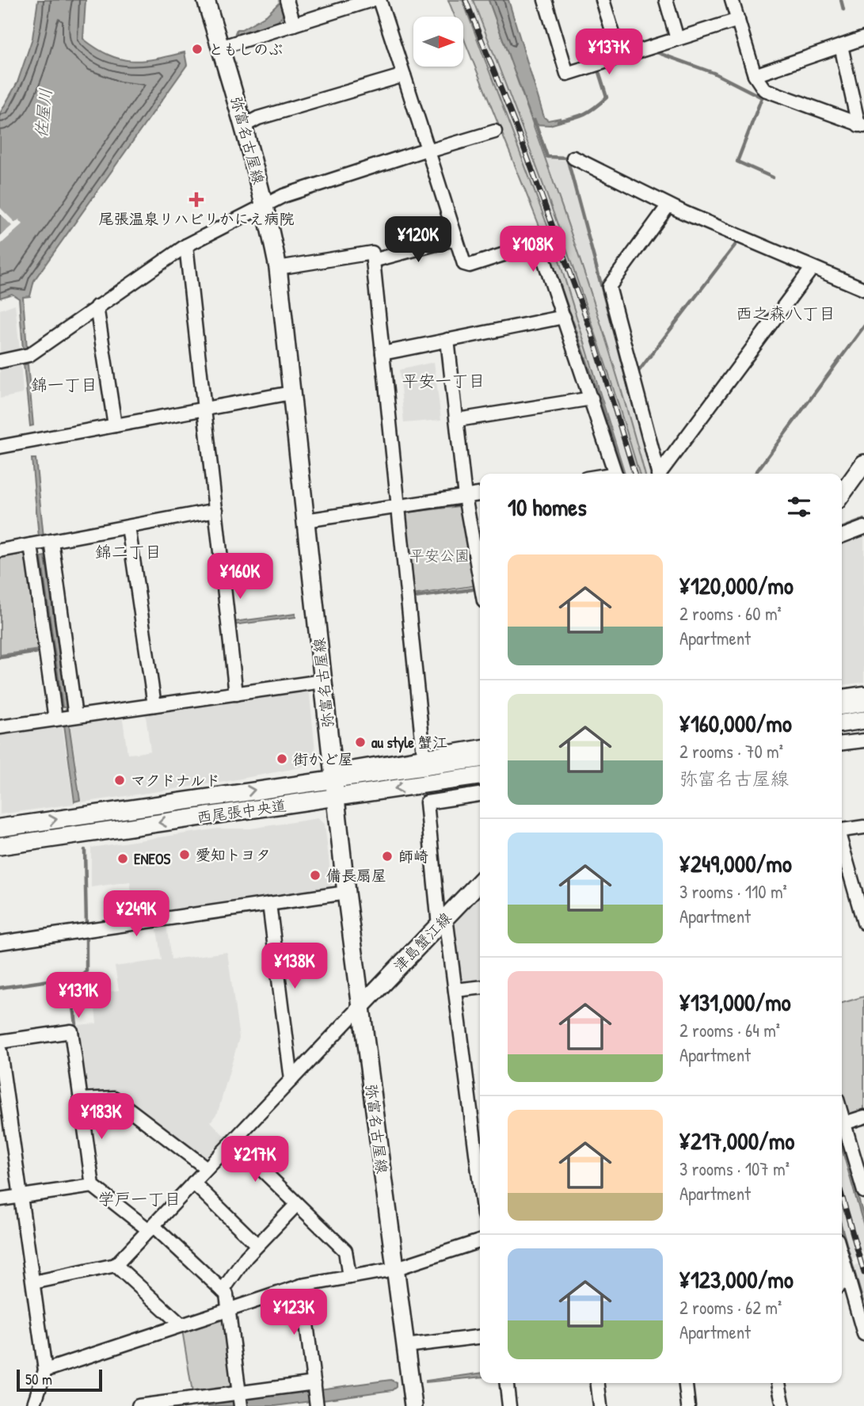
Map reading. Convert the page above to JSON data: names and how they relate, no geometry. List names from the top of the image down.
{
  "streets": {
    "main road": ["弥富名古屋線", "西尾張中央道", "津島蟹江線"]
  },
  "crossings": [
    ["弥富名古屋線", "西尾張中央道"],
    ["弥富名古屋線", "津島蟹江線"]
  ],
  "districts": [
    "西之森八丁目",
    "平安一丁目",
    "錦一丁目",
    "錦二丁目",
    "学戸一丁目"
  ],
  "water": ["佐屋川"],
  "parks": ["平安公園"],
  "places": {
    "other": [
      "ともしのぶ",
      "au style 蟹江",
      "街かど屋",
      "マクドナルド",
      "愛知トヨタ",
      "師崎",
      "ENEOS",
      "備長扇屋"
    ],
    "health": ["尾張温泉リハビリかにえ病院"]
  },
  "scale_bar": "50 m",
  "north": "right",
  "page": {
    "price": [
      "¥137K",
      "¥120K",
      "¥108K",
      "¥160K",
      "¥249K",
      "¥138K",
      "¥131K",
      "¥183K",
      "¥217K",
      "¥123K"
    ],
    "heading": "10 homes",
    "list": [
      {
        "name": "¥120,000/mo",
        "note": "2 rooms · 60 m² · Apartment"
      },
      {
        "name": "¥160,000/mo",
        "note": "2 rooms · 70 m² · 弥富名古屋線"
      },
      {
        "name": "¥249,000/mo",
        "note": "3 rooms · 110 m² · Apartment"
      },
      {
        "name": "¥131,000/mo",
        "note": "2 rooms · 64 m² · Apartment"
      },
      {
        "name": "¥217,000/mo",
        "note": "3 rooms · 107 m² · Apartment"
      },
      {
        "name": "¥123,000/mo",
        "note": "2 rooms · 62 m² · Apartment"
      }
    ],
    "scale": "50 m"
  }
}
